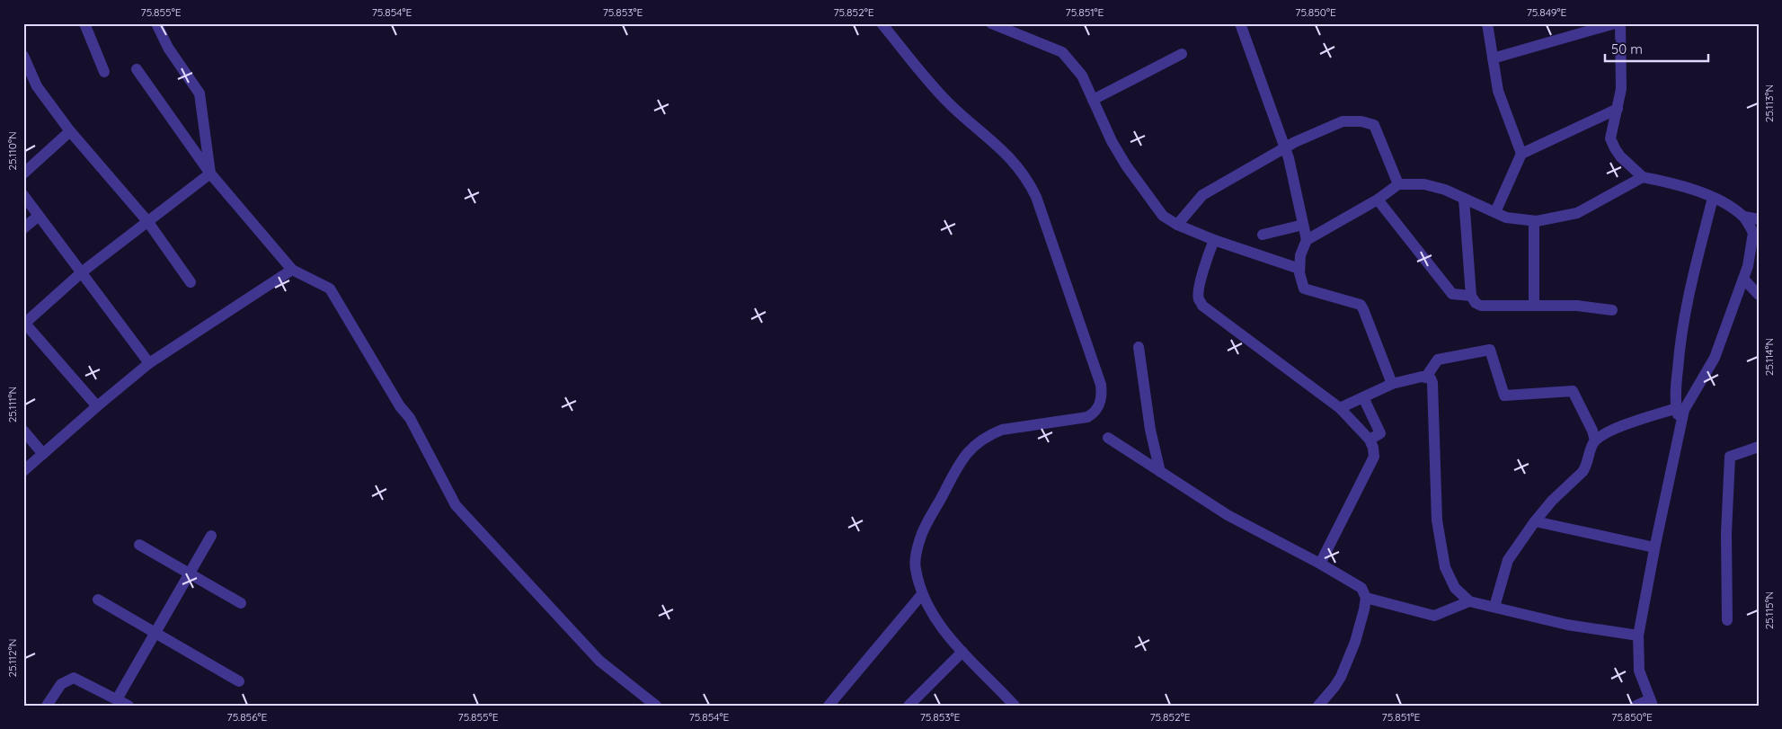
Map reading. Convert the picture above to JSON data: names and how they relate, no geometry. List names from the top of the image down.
{
  "scale_bar": "50 m",
  "coordinates": [
    "75.855°E",
    "75.854°E",
    "75.853°E",
    "75.852°E",
    "75.851°E",
    "75.850°E",
    "75.849°E",
    "25.113°N",
    "25.110°N",
    "25.114°N",
    "25.111°N",
    "25.115°N",
    "25.112°N",
    "75.856°E"
  ]
}
